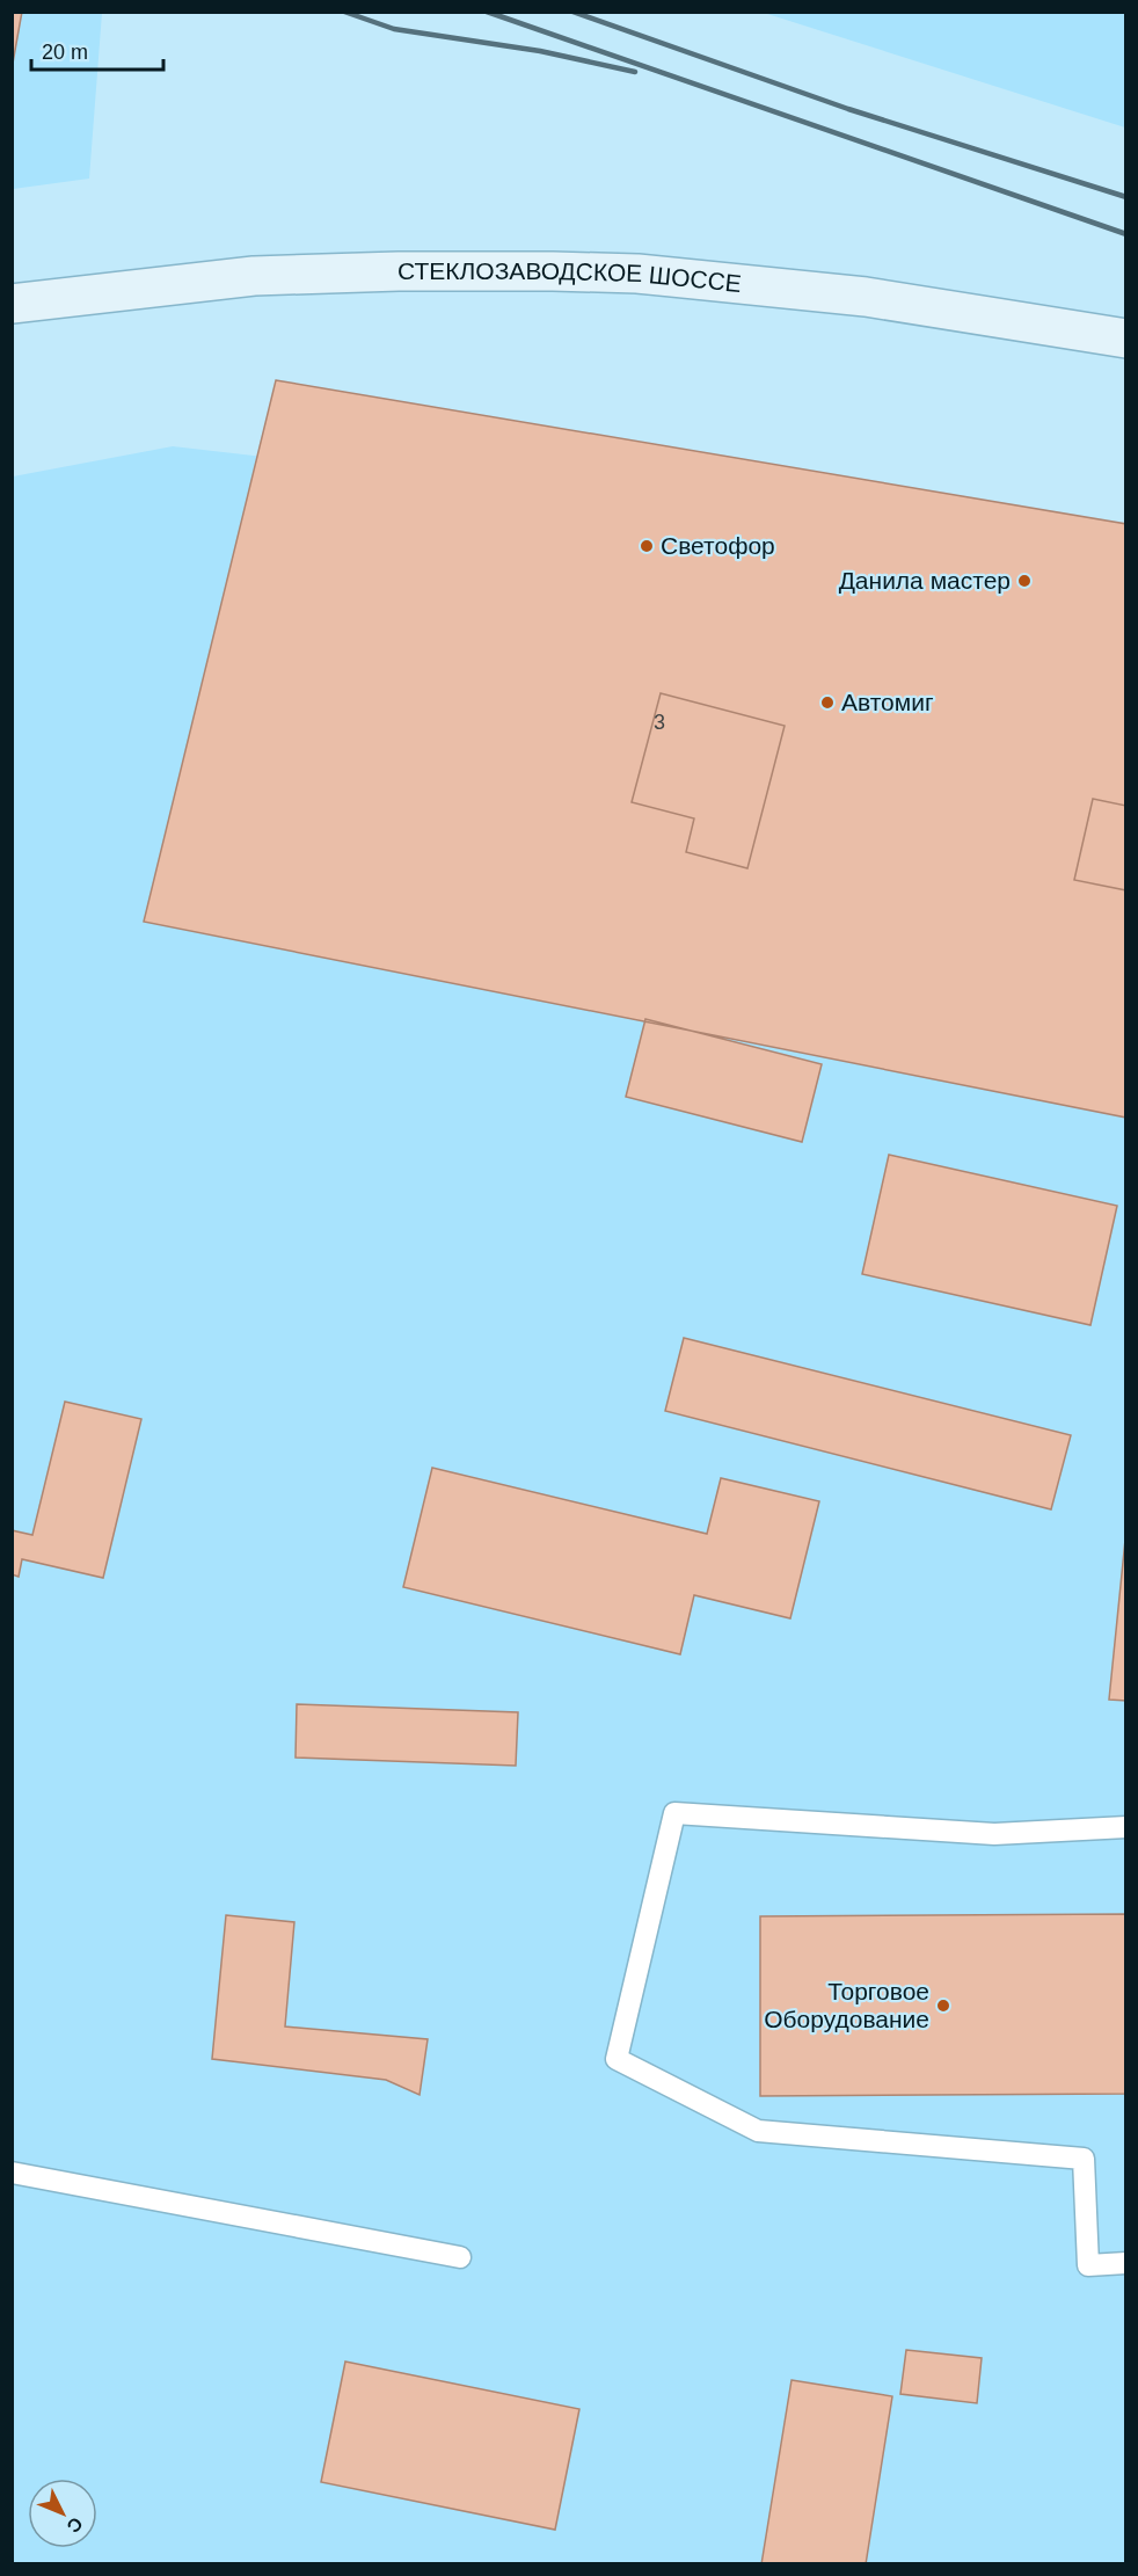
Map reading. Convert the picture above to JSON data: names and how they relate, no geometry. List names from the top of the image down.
{
  "streets": {
    "main road": ["СТЕКЛОЗАВОДСКОЕ ШОССЕ"]
  },
  "places": [
    "Светофор",
    "Данила мастер",
    "Автомиг",
    "Торговое Оборудование"
  ],
  "house_numbers": ["3"],
  "scale_bar": "20 m",
  "north": "bottom right"
}
